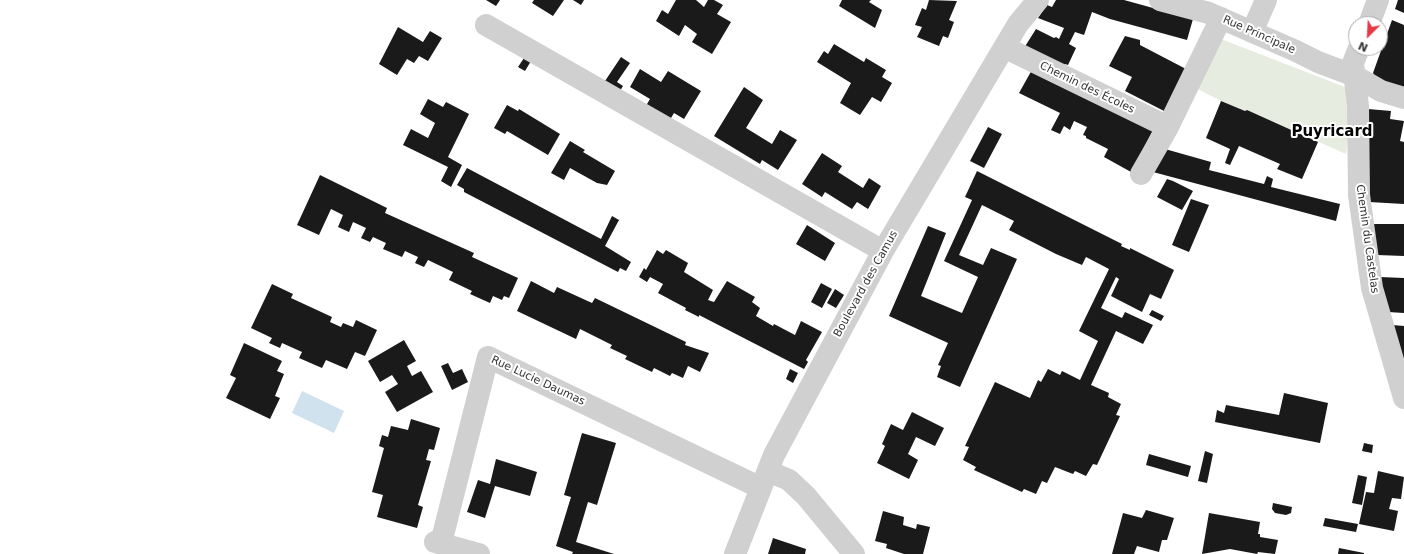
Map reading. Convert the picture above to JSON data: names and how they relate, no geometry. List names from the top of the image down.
{
  "streets": {
    "street": [
      "Rue Principale",
      "Chemin des Écoles",
      "Chemin du Castelas",
      "Boulevard des Camus",
      "Rue Lucie Daumas"
    ]
  },
  "crossings": [
    ["Rue Principale", "Chemin du Castelas"],
    ["Chemin des Écoles", "Boulevard des Camus"],
    ["Boulevard des Camus", "Rue Lucie Daumas"]
  ],
  "districts": ["Puyricard"],
  "north": "bottom left"
}
